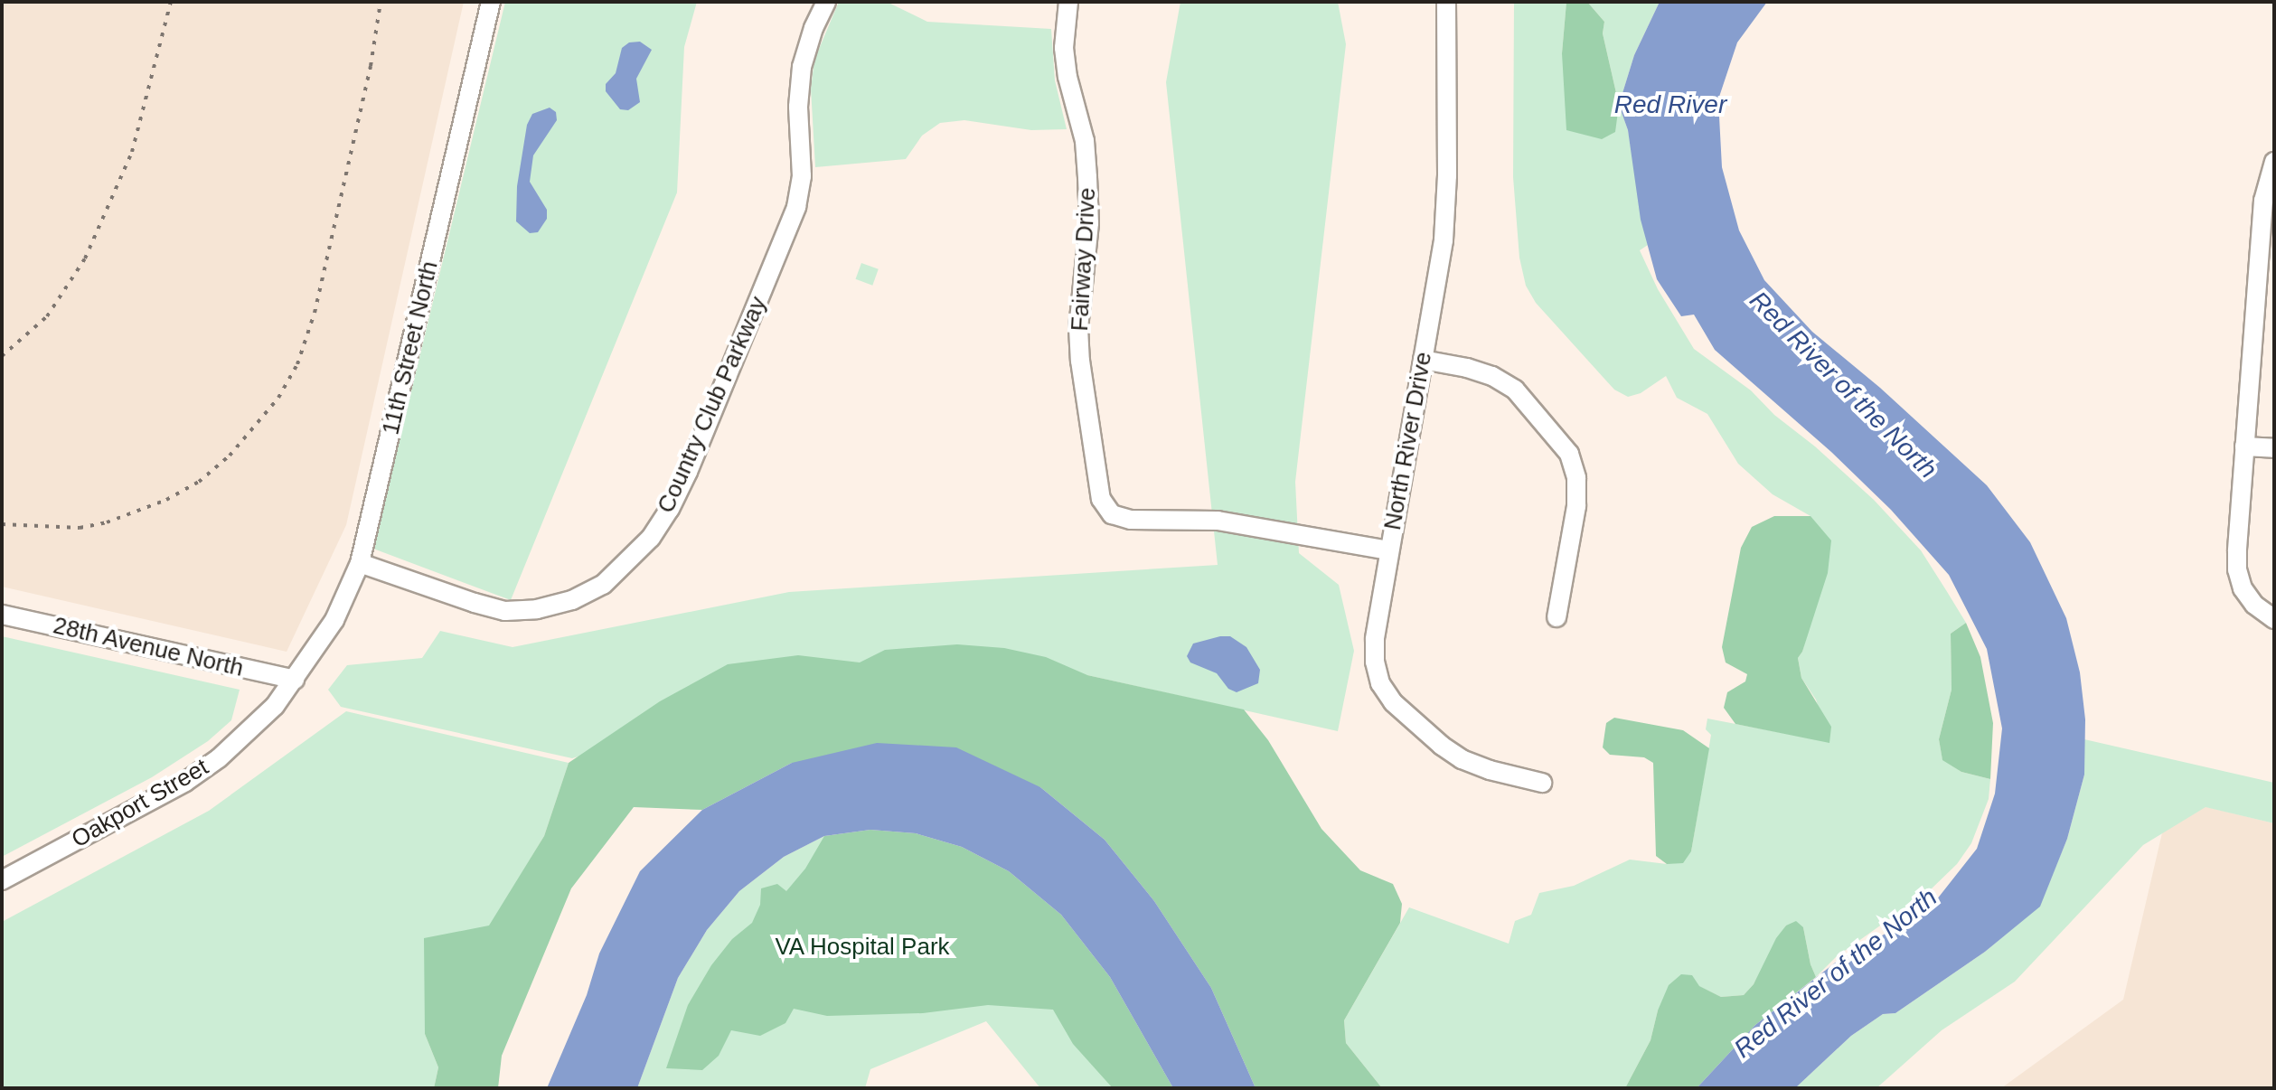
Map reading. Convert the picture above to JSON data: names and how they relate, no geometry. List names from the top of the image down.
{
  "streets": {
    "street": [
      "Fairway Drive",
      "11th Street North",
      "Country Club Parkway",
      "North River Drive",
      "28th Avenue North",
      "Oakport Street"
    ]
  },
  "crossings": [
    ["Fairway Drive", "North River Drive"],
    ["11th Street North", "Country Club Parkway"],
    ["11th Street North", "28th Avenue North"],
    ["11th Street North", "Oakport Street"],
    ["28th Avenue North", "Oakport Street"]
  ],
  "water": ["Red River", "Red River of the North"],
  "parks": ["VA Hospital Park"]
}
